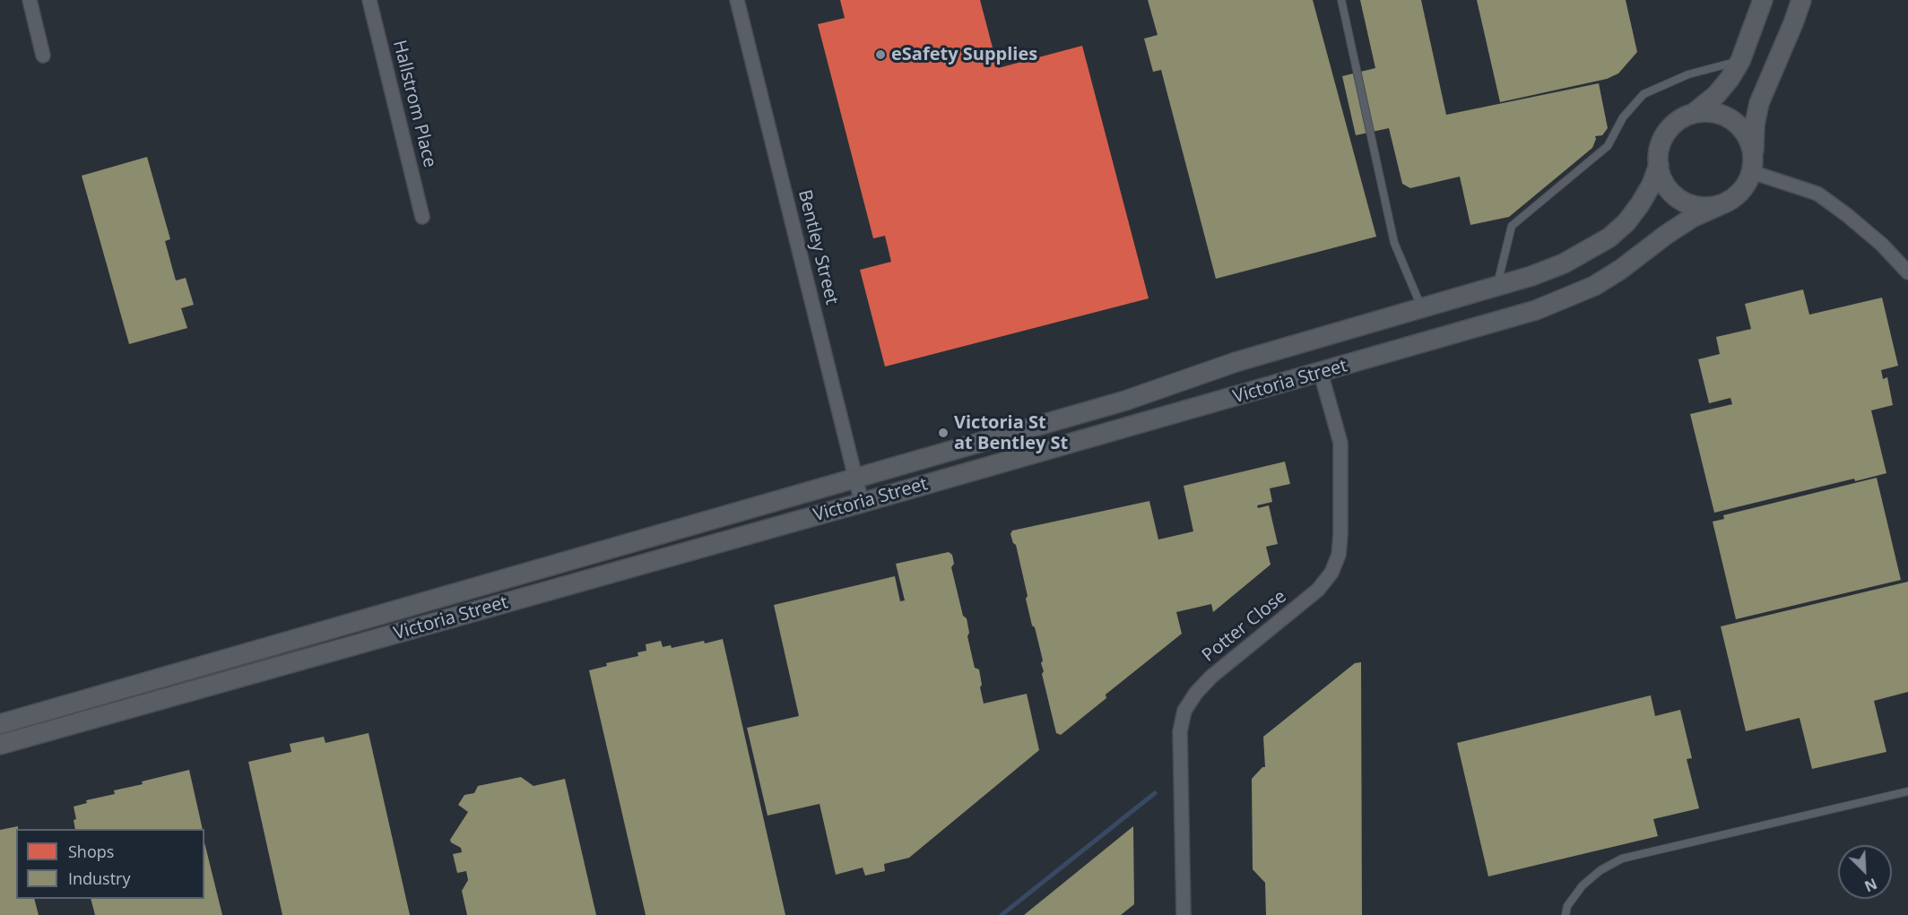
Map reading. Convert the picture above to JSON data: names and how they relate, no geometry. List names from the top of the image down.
{
  "streets": {
    "main road": ["Victoria Street"],
    "street": ["Hallstrom Place", "Bentley Street", "Potter Close"]
  },
  "crossings": [
    ["Bentley Street", "Victoria Street"],
    ["Victoria Street", "Potter Close"]
  ],
  "places": ["eSafety Supplies", "Victoria St at Bentley St"],
  "legend": ["Shops", "Industry"],
  "north": "bottom right"
}
